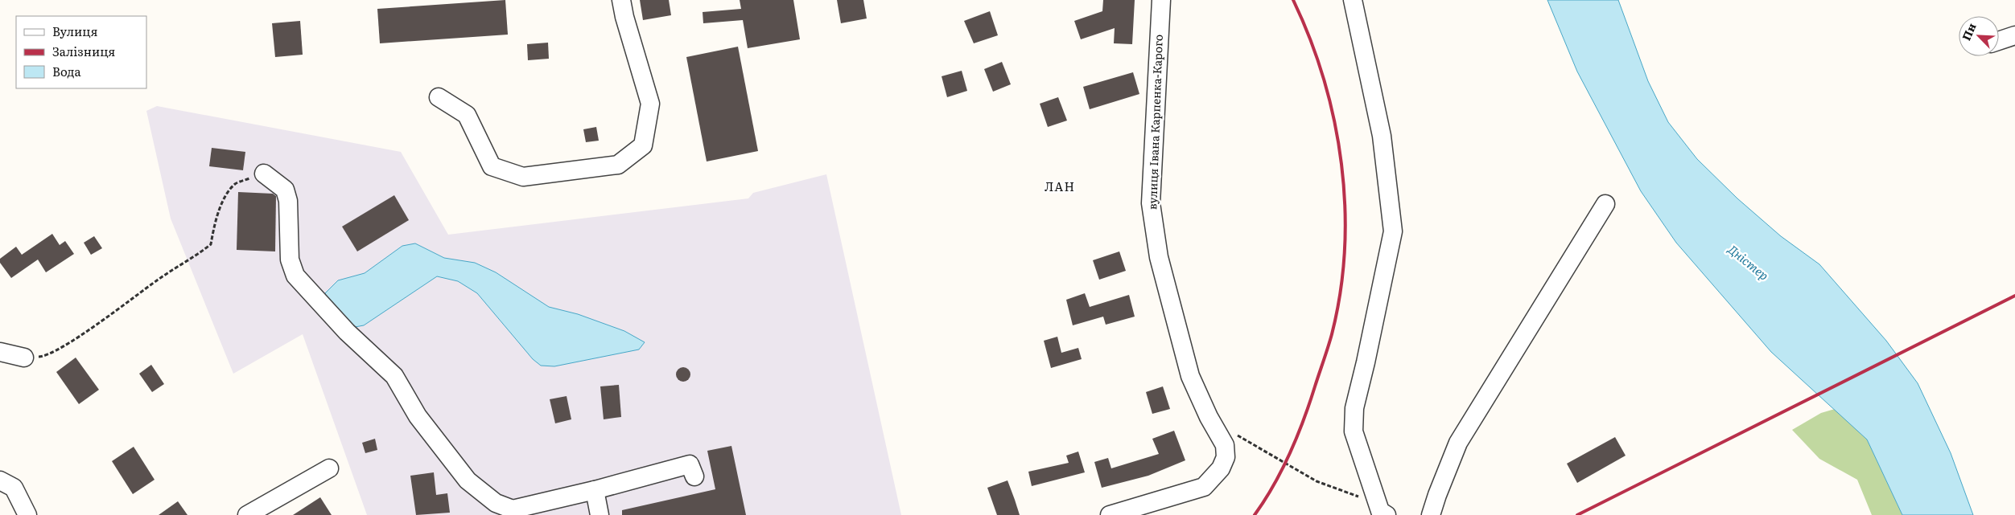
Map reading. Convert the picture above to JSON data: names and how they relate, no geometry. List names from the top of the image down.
{
  "streets": {
    "street": ["вулиця Івана Карпенка-Карого"]
  },
  "districts": ["ЛАН"],
  "water": ["Дністер"],
  "legend": ["Вулиця", "Залізниця", "Вода"],
  "north": "top left"
}
